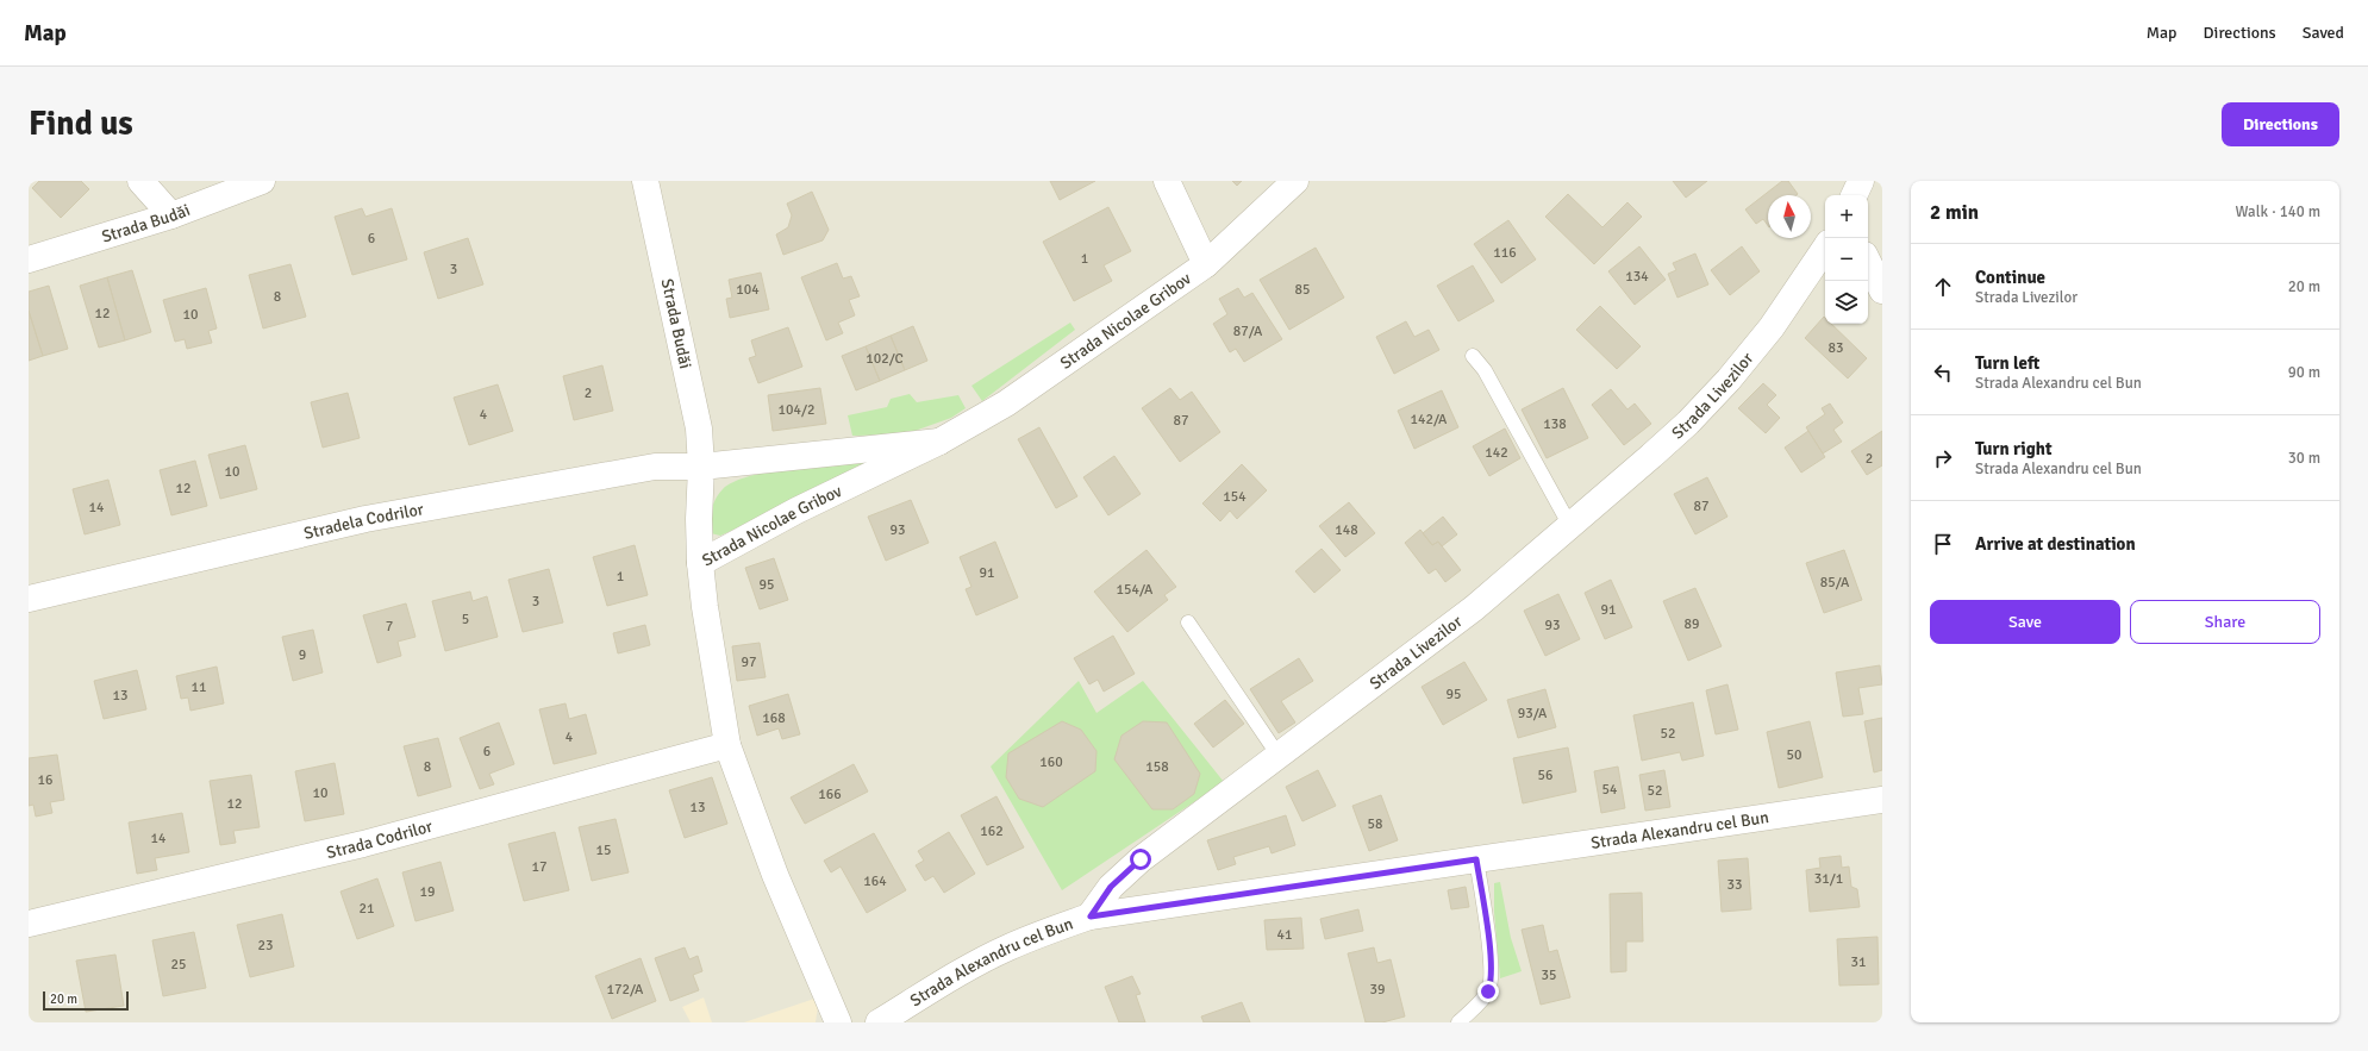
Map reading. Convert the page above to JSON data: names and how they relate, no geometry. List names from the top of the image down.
{
  "streets": {
    "street": [
      "Strada Budăi",
      "Strada Nicolae Gribov",
      "Strada Livezilor",
      "Stradela Codrilor",
      "Strada Alexandru cel Bun",
      "Strada Codrilor"
    ]
  },
  "crossings": [
    ["Strada Budăi", "Strada Nicolae Gribov"],
    ["Strada Budăi", "Stradela Codrilor"],
    ["Strada Nicolae Gribov", "Stradela Codrilor"],
    ["Strada Livezilor", "Strada Alexandru cel Bun"]
  ],
  "house_numbers": [
    "6",
    "116",
    "1",
    "3",
    "134",
    "104",
    "85",
    "8",
    "12",
    "10",
    "87/A",
    "83",
    "102/C",
    "2",
    "104/2",
    "4",
    "142/A",
    "87",
    "138",
    "142",
    "2",
    "10",
    "12",
    "154",
    "87",
    "14",
    "93",
    "148",
    "91",
    "1",
    "85/A",
    "95",
    "154/A",
    "3",
    "91",
    "5",
    "89",
    "93",
    "7",
    "9",
    "97",
    "11",
    "95",
    "13",
    "93/A",
    "168",
    "52",
    "4",
    "6",
    "50",
    "160",
    "8",
    "158",
    "56",
    "16",
    "54",
    "52",
    "10",
    "166",
    "12",
    "13",
    "58",
    "162",
    "14",
    "15",
    "17",
    "31/1",
    "164",
    "33",
    "19",
    "21",
    "41",
    "23",
    "31",
    "25",
    "35",
    "172/A",
    "39"
  ],
  "scale_bar": "20 m",
  "north": "top",
  "page": {
    "header": "Map",
    "nav": ["Map", "Directions", "Saved"],
    "buttons": [
      "Directions",
      ["Save", "Share"]
    ],
    "title": "Find us",
    "heading": ["2 min", "Walk · 140 m"],
    "map_buttons": ["+", "−"],
    "list": [
      ["Continue", "Strada Livezilor", "20 m"],
      ["Turn left", "Strada Alexandru cel Bun", "90 m"],
      ["Turn right", "Strada Alexandru cel Bun", "30 m"],
      "Arrive at destination"
    ],
    "scale": "20 m"
  }
}
